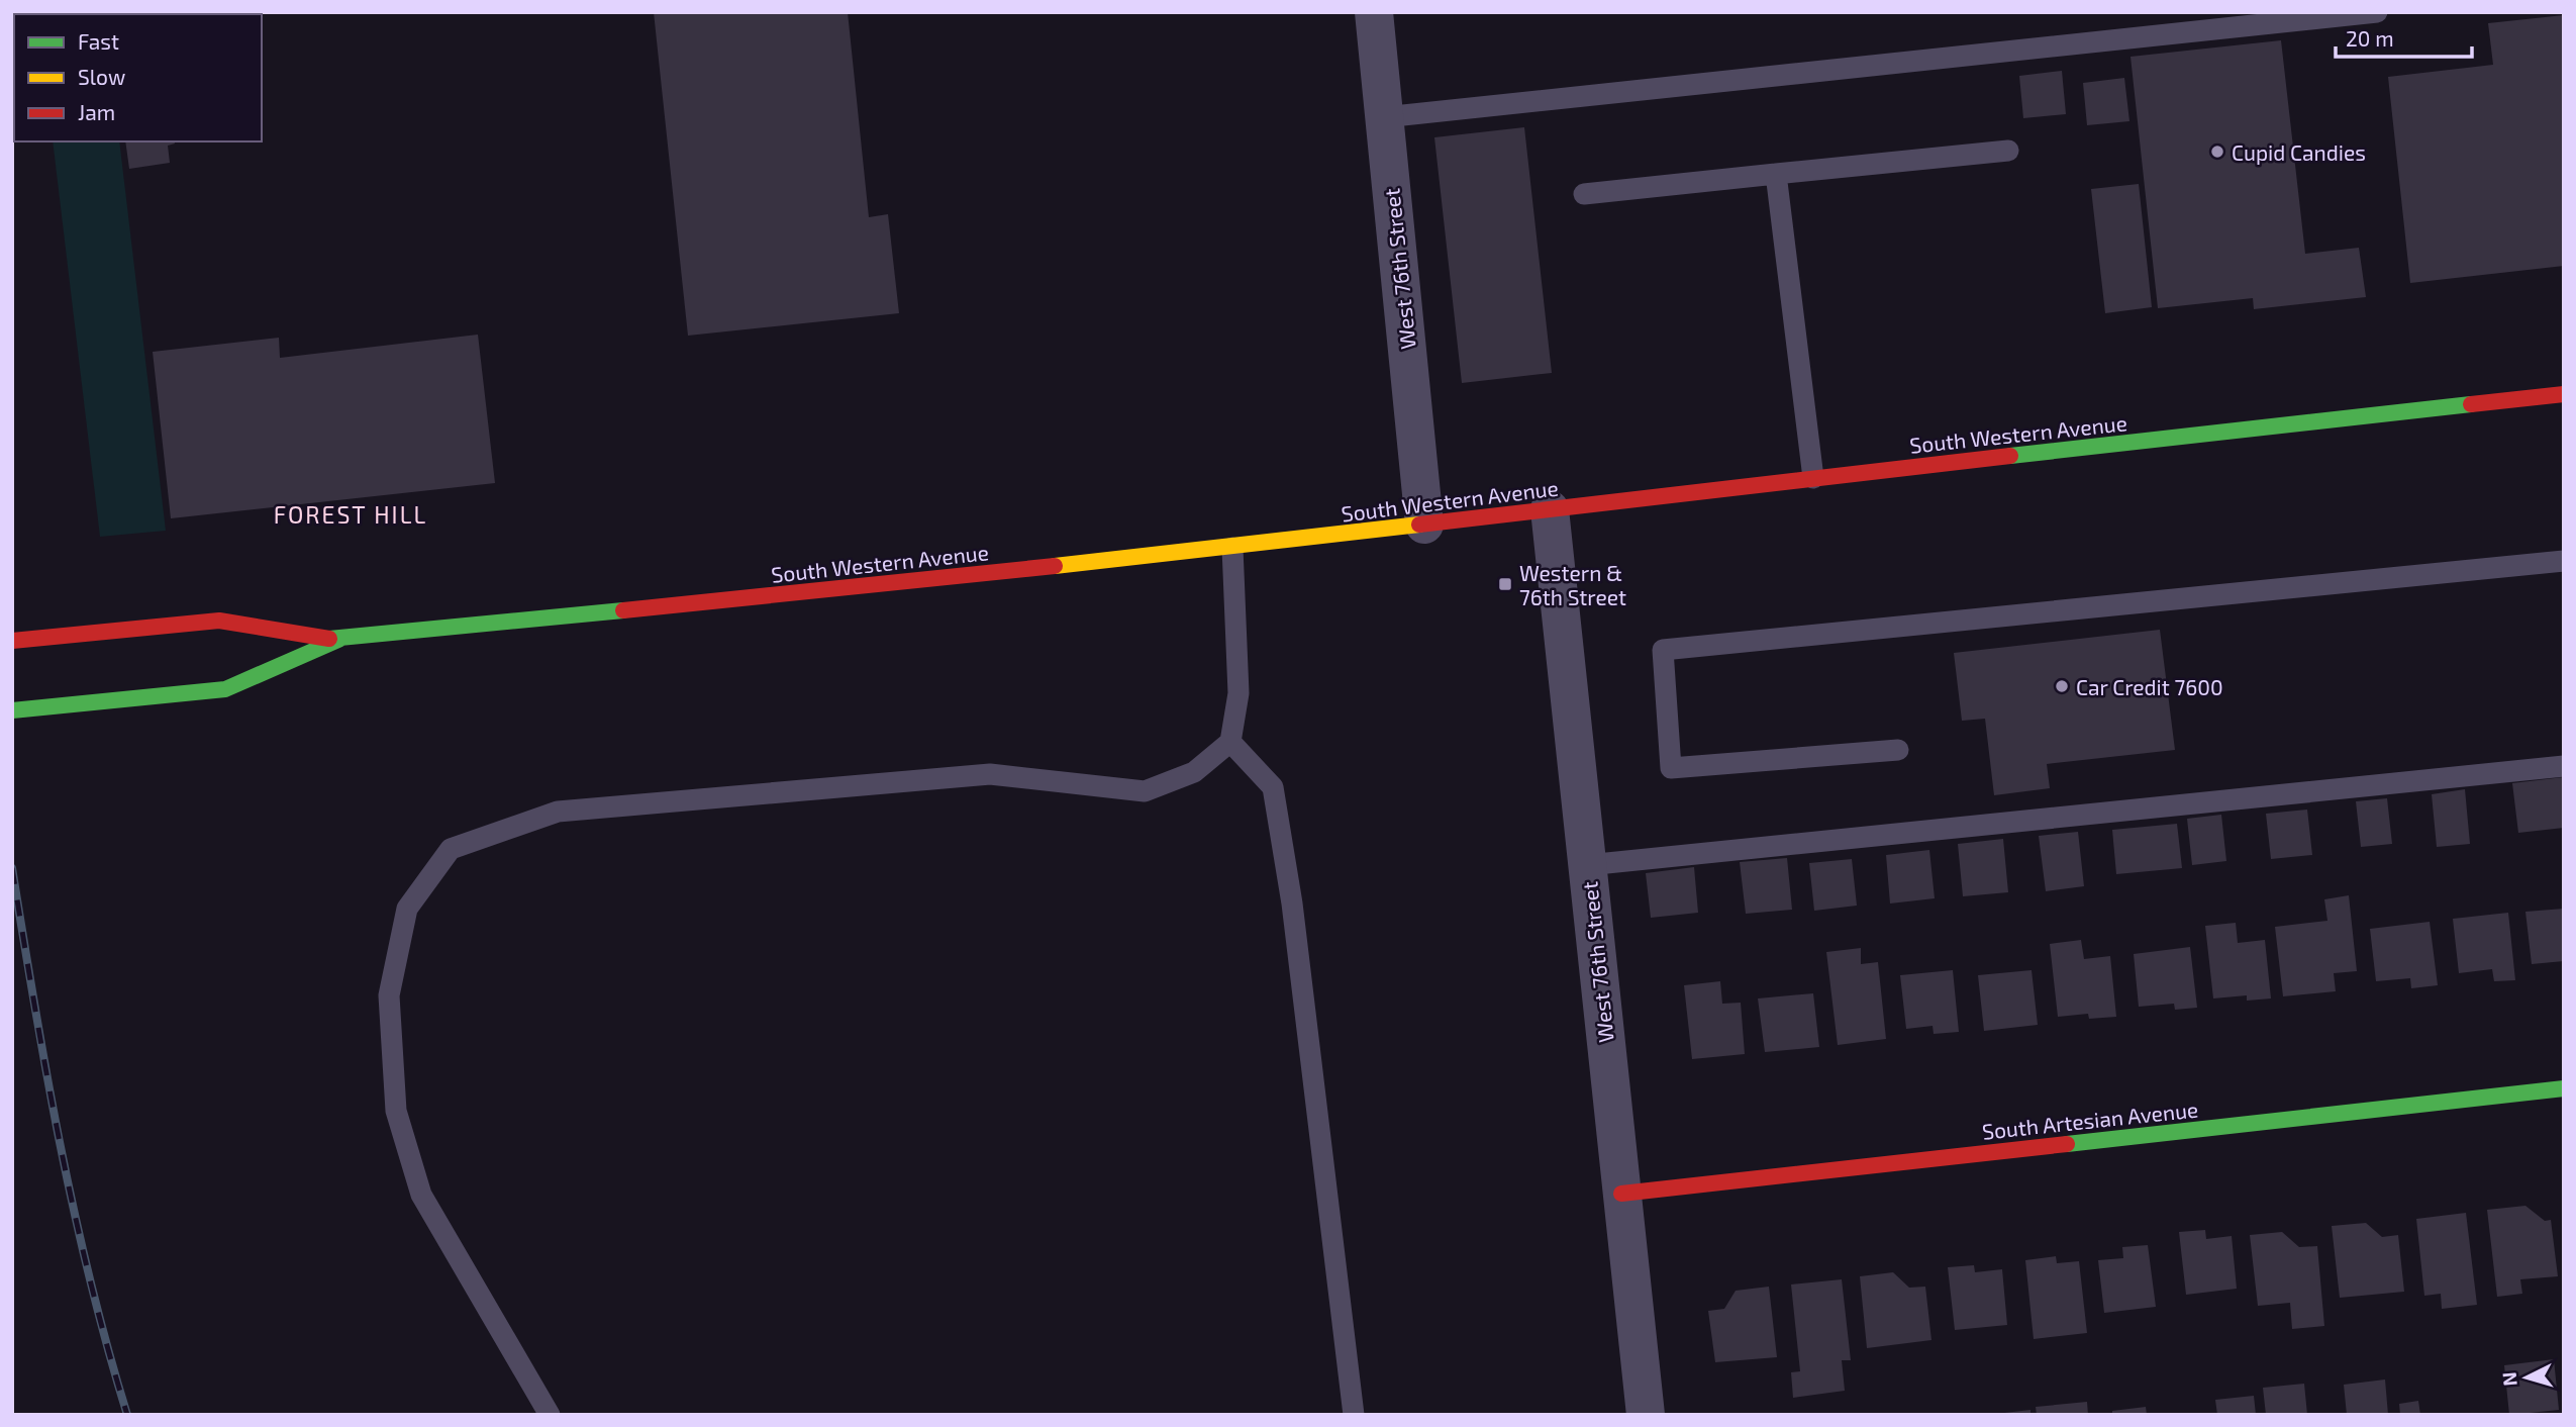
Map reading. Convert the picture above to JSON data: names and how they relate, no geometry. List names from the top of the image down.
{
  "streets": {
    "main road": ["South Western Avenue", "South Artesian Avenue"],
    "street": ["West 76th Street"]
  },
  "crossings": [
    ["West 76th Street", "South Western Avenue"],
    ["West 76th Street", "South Artesian Avenue"]
  ],
  "districts": ["FOREST HILL"],
  "places": {
    "other": ["Cupid Candies", "Car Credit 7600"],
    "transit": ["Western & 76th Street"]
  },
  "legend": ["Fast", "Slow", "Jam"],
  "scale_bar": "20 m",
  "north": "left"
}
